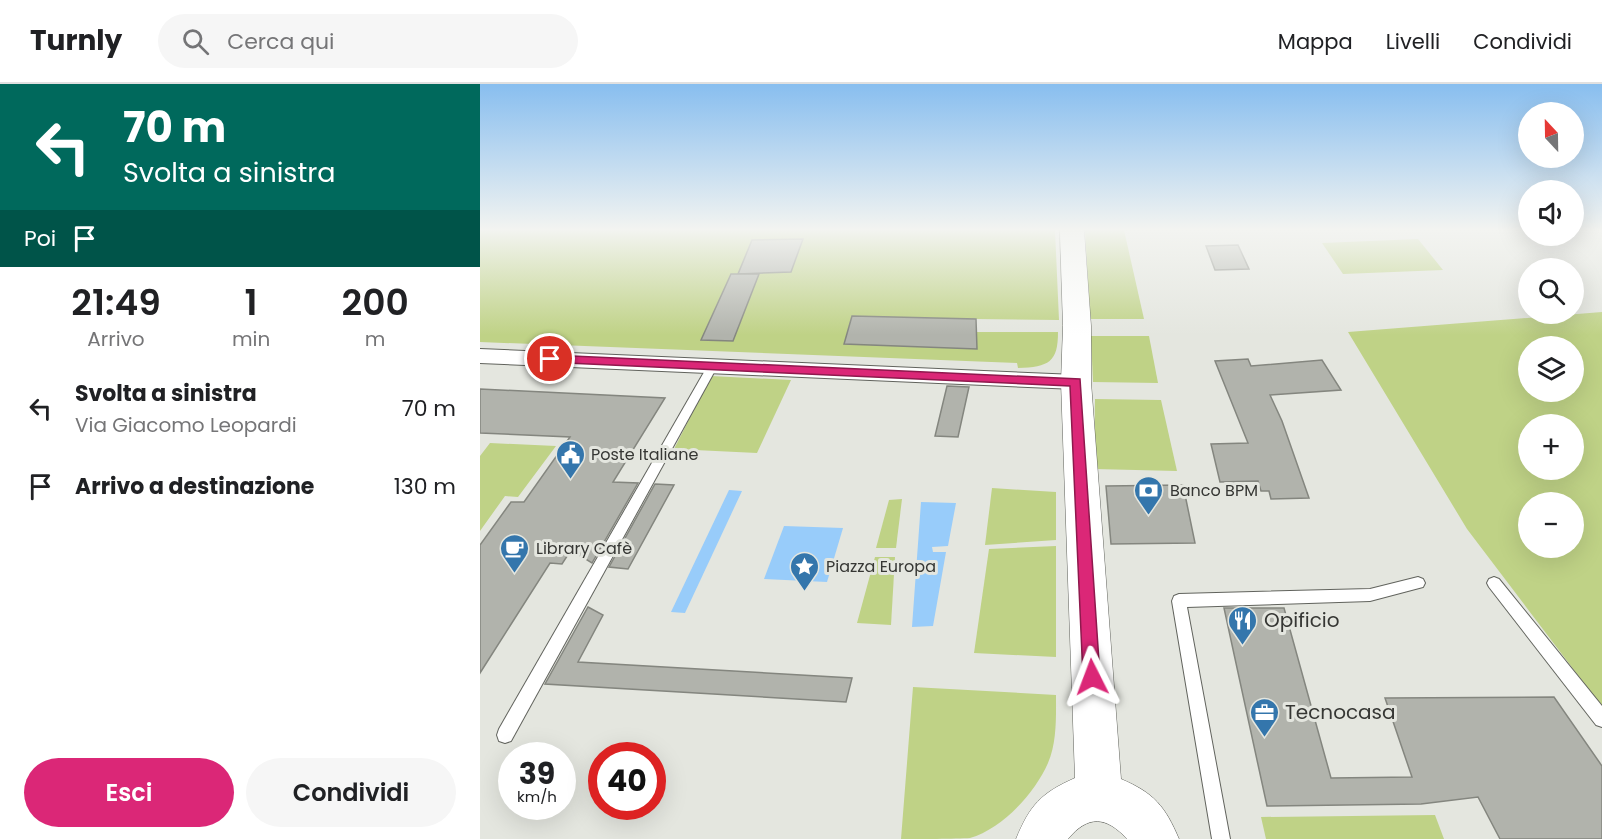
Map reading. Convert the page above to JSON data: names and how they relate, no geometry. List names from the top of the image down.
{
  "places": {
    "public building": ["Poste Italiane"],
    "bank": ["Banco BPM"],
    "cafe": ["Library Cafè"],
    "place": ["Piazza Europa"],
    "restaurant": ["Opificio"],
    "office": ["Tecnocasa"]
  },
  "north": "top",
  "page": {
    "header": "Turnly",
    "search": "Cerca qui",
    "nav": ["Mappa", "Livelli", "Condividi"],
    "turn": ["70 m", "Svolta a sinistra"],
    "map_buttons": ["+", "−"],
    "then": "Poi",
    "eta": [
      "21:49",
      "Arrivo",
      "1",
      "min",
      "200",
      "m"
    ],
    "list": [
      {
        "name": "Svolta a sinistra",
        "note": "Via Giacomo Leopardi",
        "value": "70 m"
      },
      {
        "name": "Arrivo a destinazione",
        "value": "130 m"
      }
    ],
    "speed": "39 km/h",
    "limit": "40",
    "buttons": ["Esci", "Condividi"]
  }
}
